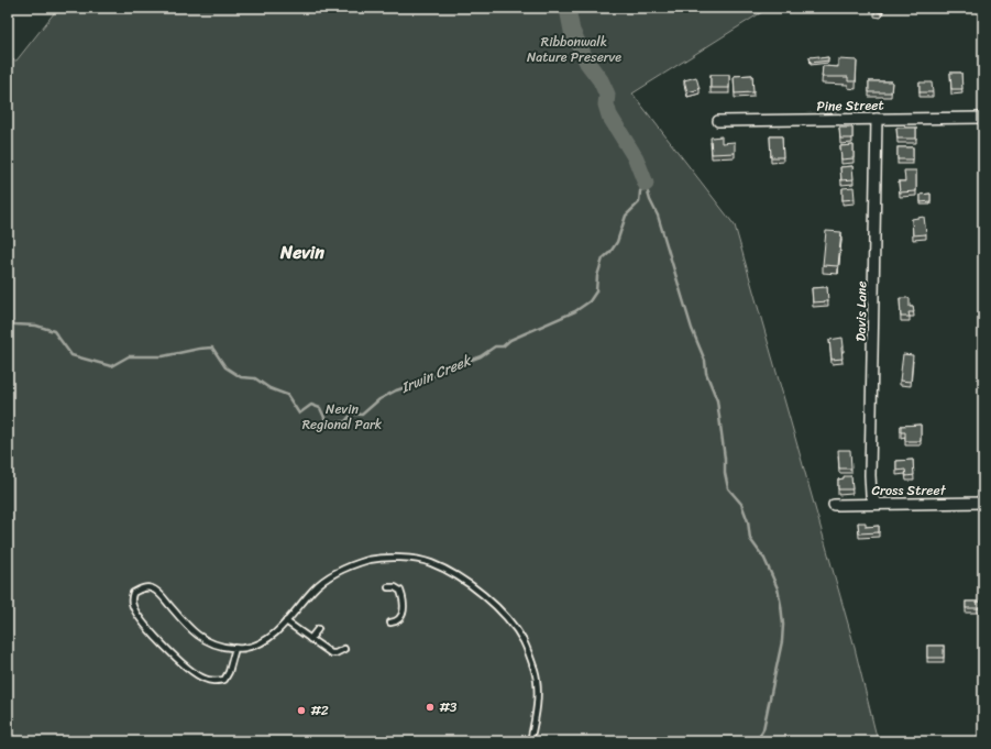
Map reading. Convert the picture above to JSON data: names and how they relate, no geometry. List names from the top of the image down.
{
  "streets": {
    "street": ["Pine Street", "Davis Lane", "Cross Street"]
  },
  "crossings": [
    ["Pine Street", "Davis Lane"],
    ["Davis Lane", "Cross Street"]
  ],
  "districts": ["Nevin"],
  "water": ["Irwin Creek"],
  "parks": ["Ribbonwalk Nature Preserve", "Nevin Regional Park"],
  "places": ["#3", "#2"]
}
